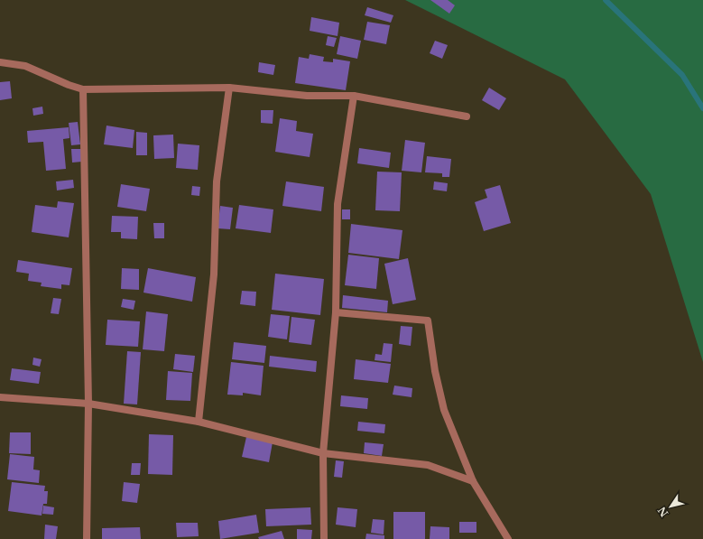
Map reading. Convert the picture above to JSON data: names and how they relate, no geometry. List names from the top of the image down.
{
  "north": "bottom left"
}
